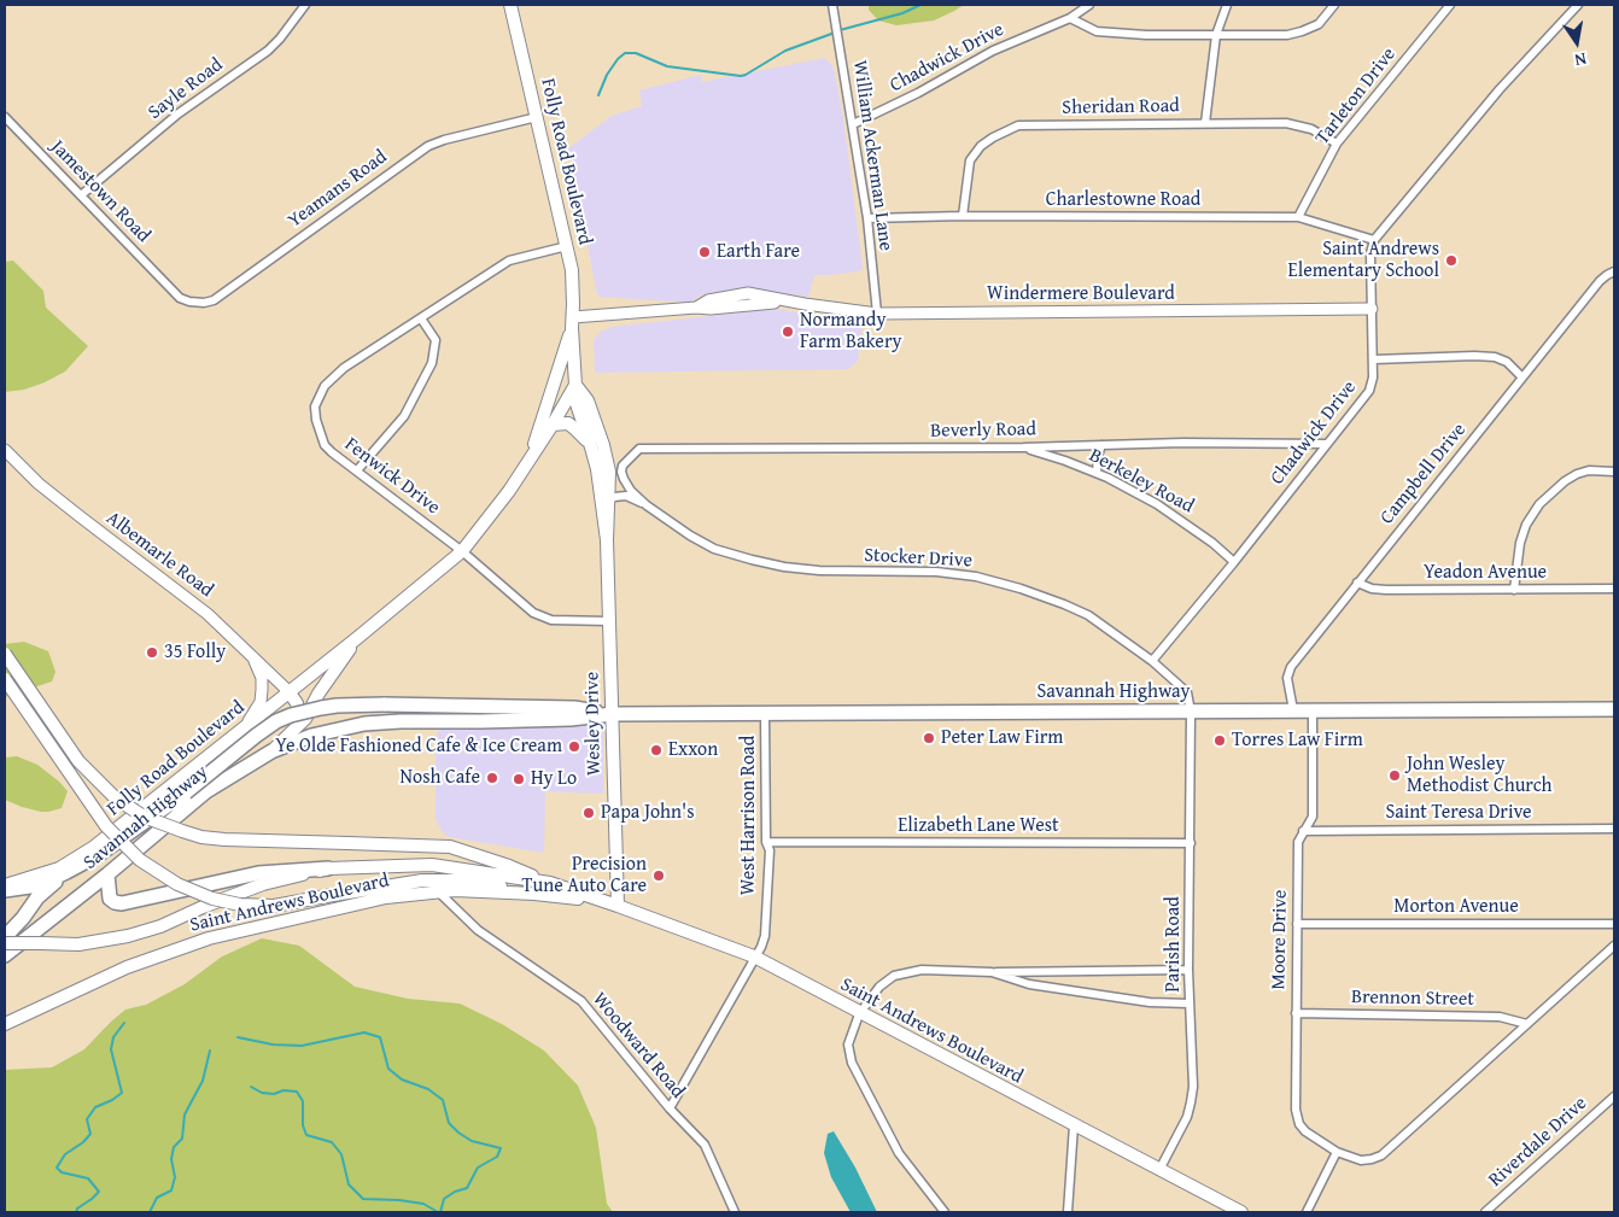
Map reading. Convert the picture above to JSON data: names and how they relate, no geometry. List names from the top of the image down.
{
  "streets": {
    "highway": ["Savannah Highway"],
    "main road": ["Folly Road Boulevard", "Wesley Drive", "Saint Andrews Boulevard"],
    "street": [
      "Chadwick Drive",
      "Sayle Road",
      "Tarleton Drive",
      "Sheridan Road",
      "William Ackerman Lane",
      "Yeamans Road",
      "Jamestown Road",
      "Charlestowne Road",
      "Windermere Boulevard",
      "Beverly Road",
      "Campbell Drive",
      "Fenwick Drive",
      "Berkeley Road",
      "Albemarle Road",
      "Stocker Drive",
      "Yeadon Avenue",
      "Saint Teresa Drive",
      "West Harrison Road",
      "Elizabeth Lane West",
      "Morton Avenue",
      "Moore Drive",
      "Parish Road",
      "Brennon Street",
      "Woodward Road",
      "Riverdale Drive"
    ]
  },
  "crossings": [
    ["Chadwick Drive", "William Ackerman Lane"],
    ["Chadwick Drive", "Charlestowne Road"],
    ["Chadwick Drive", "Windermere Boulevard"],
    ["Chadwick Drive", "Beverly Road"],
    ["Chadwick Drive", "Berkeley Road"],
    ["Chadwick Drive", "Stocker Drive"],
    ["Sayle Road", "Jamestown Road"],
    ["Tarleton Drive", "Sheridan Road"],
    ["Tarleton Drive", "Charlestowne Road"],
    ["Sheridan Road", "Charlestowne Road"],
    ["William Ackerman Lane", "Charlestowne Road"],
    ["William Ackerman Lane", "Windermere Boulevard"],
    ["Folly Road Boulevard", "Yeamans Road"],
    ["Folly Road Boulevard", "Windermere Boulevard"],
    ["Folly Road Boulevard", "Fenwick Drive"],
    ["Folly Road Boulevard", "Albemarle Road"],
    ["Folly Road Boulevard", "Savannah Highway"],
    ["Folly Road Boulevard", "Wesley Drive"],
    ["Yeamans Road", "Jamestown Road"],
    ["Beverly Road", "Berkeley Road"],
    ["Beverly Road", "Stocker Drive"],
    ["Campbell Drive", "Yeadon Avenue"],
    ["Campbell Drive", "Savannah Highway"],
    ["Fenwick Drive", "Wesley Drive"],
    ["Stocker Drive", "Savannah Highway"],
    ["Stocker Drive", "Wesley Drive"],
    ["Stocker Drive", "Parish Road"],
    ["Savannah Highway", "Wesley Drive"],
    ["Savannah Highway", "West Harrison Road"],
    ["Savannah Highway", "Moore Drive"],
    ["Savannah Highway", "Parish Road"],
    ["Wesley Drive", "Saint Andrews Boulevard"],
    ["Saint Teresa Drive", "Moore Drive"],
    ["West Harrison Road", "Elizabeth Lane West"],
    ["West Harrison Road", "Saint Andrews Boulevard"],
    ["West Harrison Road", "Woodward Road"],
    ["Elizabeth Lane West", "Parish Road"],
    ["Saint Andrews Boulevard", "Parish Road"],
    ["Saint Andrews Boulevard", "Woodward Road"],
    ["Morton Avenue", "Moore Drive"],
    ["Moore Drive", "Brennon Street"]
  ],
  "places": [
    "Earth Fare",
    "Saint Andrews Elementary School",
    "Normandy Farm Bakery",
    "35 Folly",
    "Peter Law Firm",
    "Torres Law Firm",
    "Ye Olde Fashioned Cafe & Ice Cream",
    "Exxon",
    "John Wesley Methodist Church",
    "Nosh Cafe",
    "Hy Lo",
    "Papa John's",
    "Precision Tune Auto Care"
  ],
  "north": "bottom"
}
